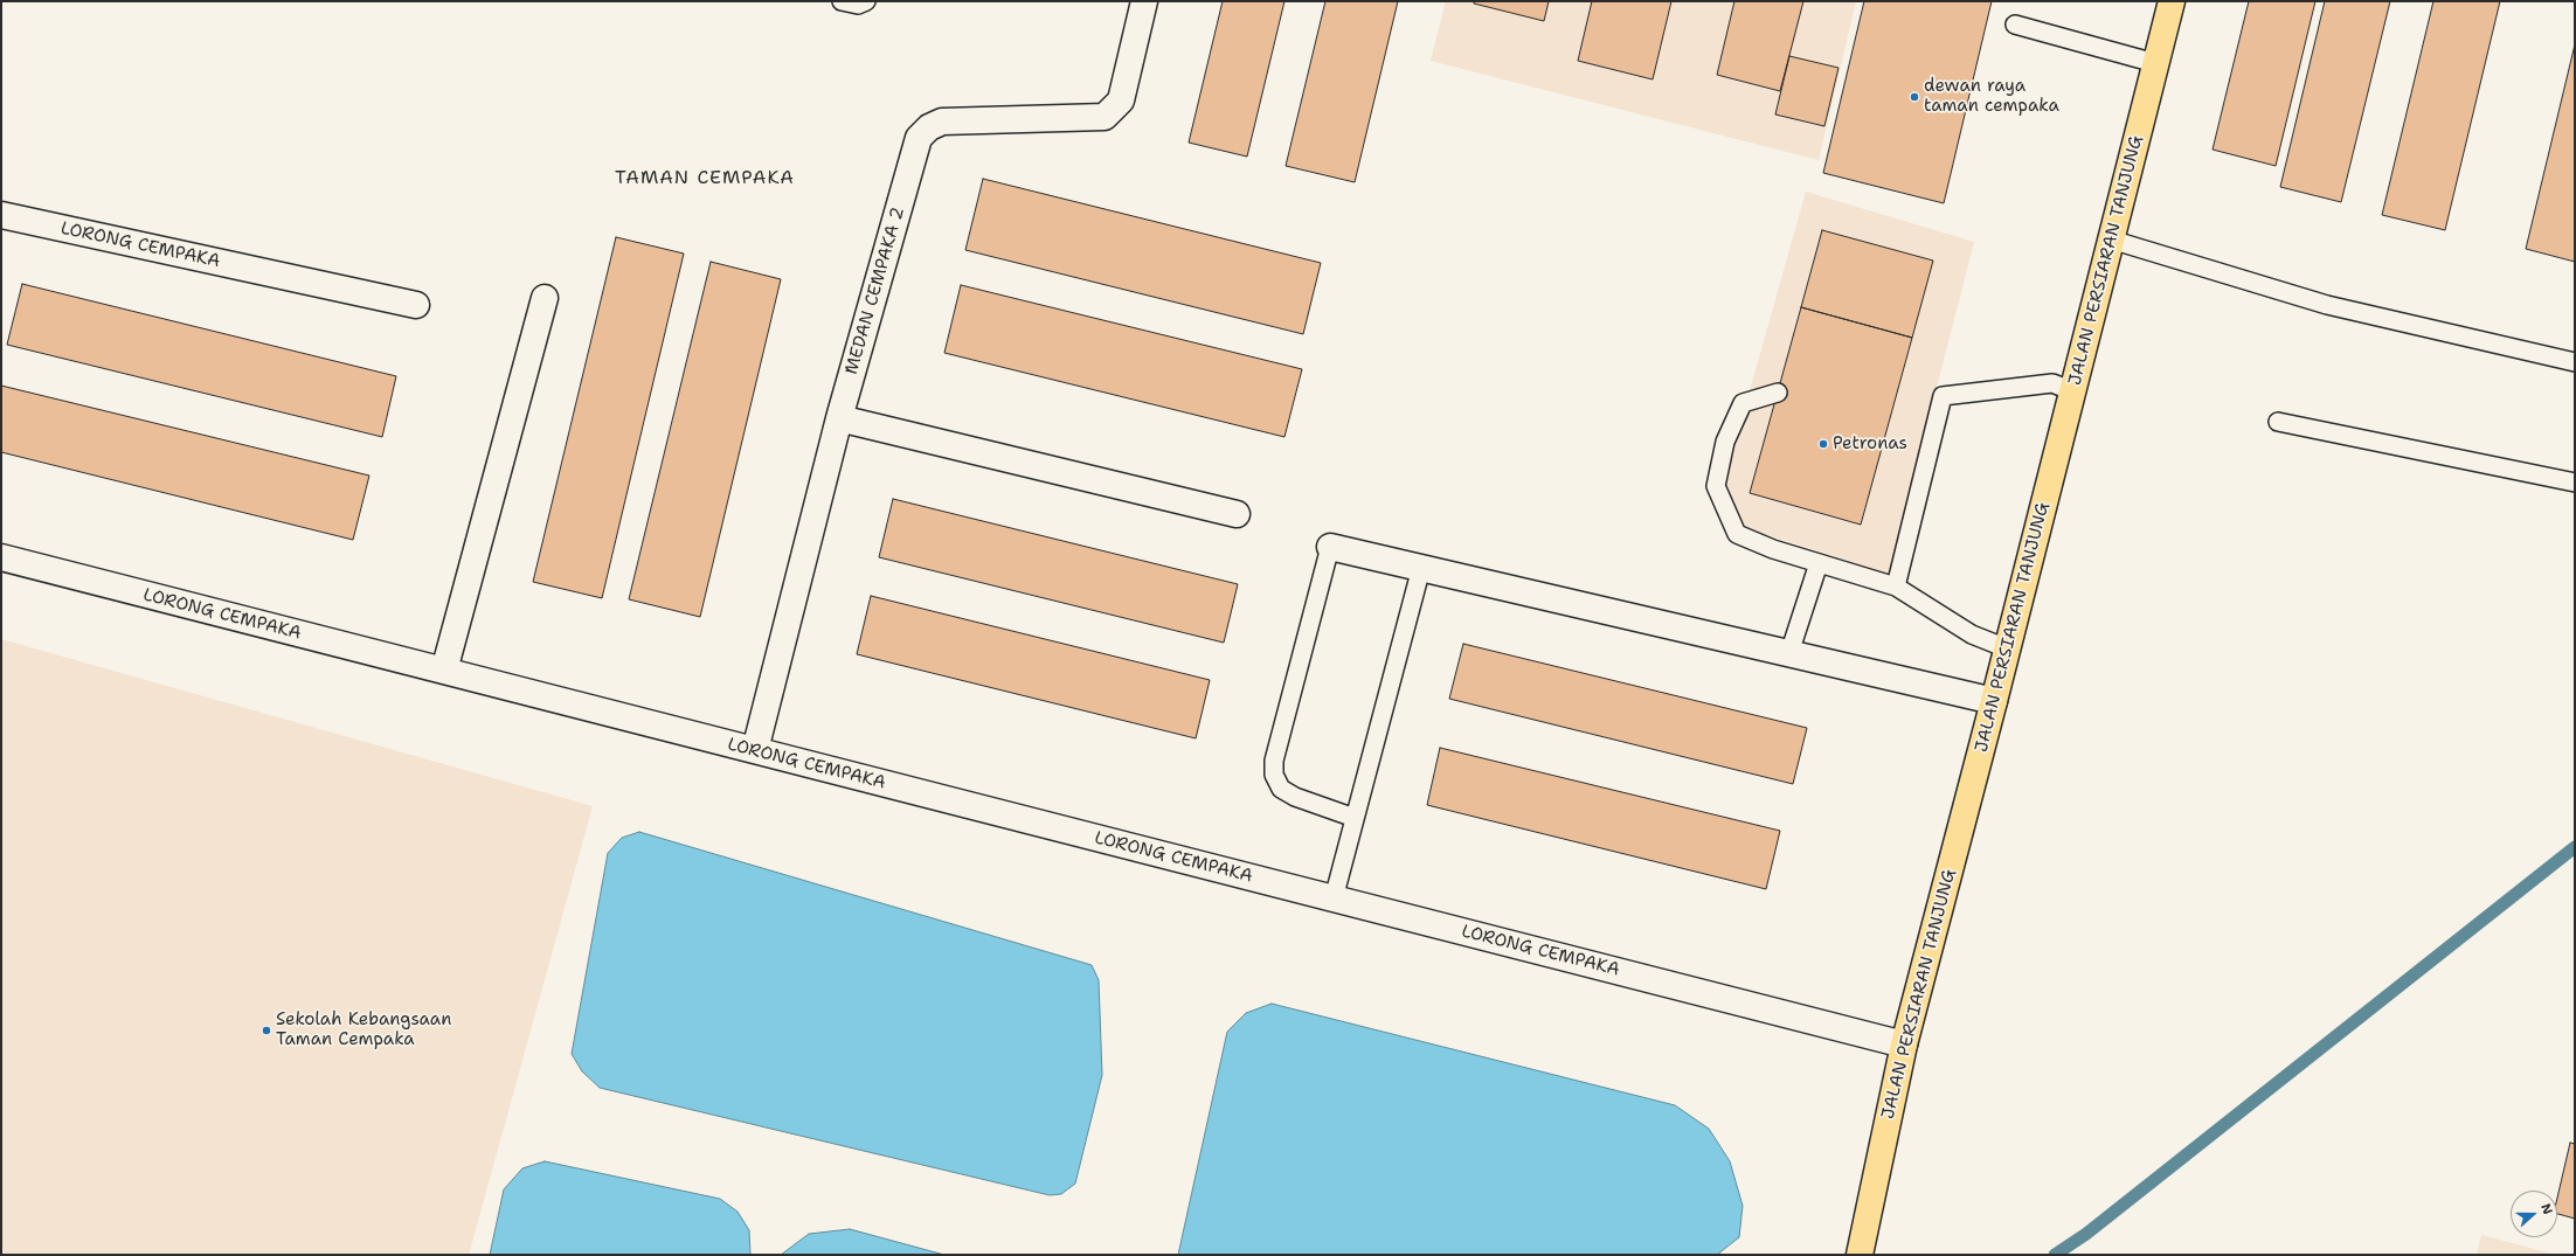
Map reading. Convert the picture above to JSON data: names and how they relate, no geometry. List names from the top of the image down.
{
  "streets": {
    "main road": ["JALAN PERSIARAN TANJUNG"],
    "street": ["LORONG CEMPAKA", "MEDAN CEMPAKA 2"]
  },
  "crossings": [
    ["LORONG CEMPAKA", "JALAN PERSIARAN TANJUNG"],
    ["LORONG CEMPAKA", "MEDAN CEMPAKA 2"]
  ],
  "districts": ["TAMAN CEMPAKA"],
  "places": ["dewan raya taman cempaka", "Petronas", "Sekolah Kebangsaan Taman Cempaka"],
  "north": "right"
}
